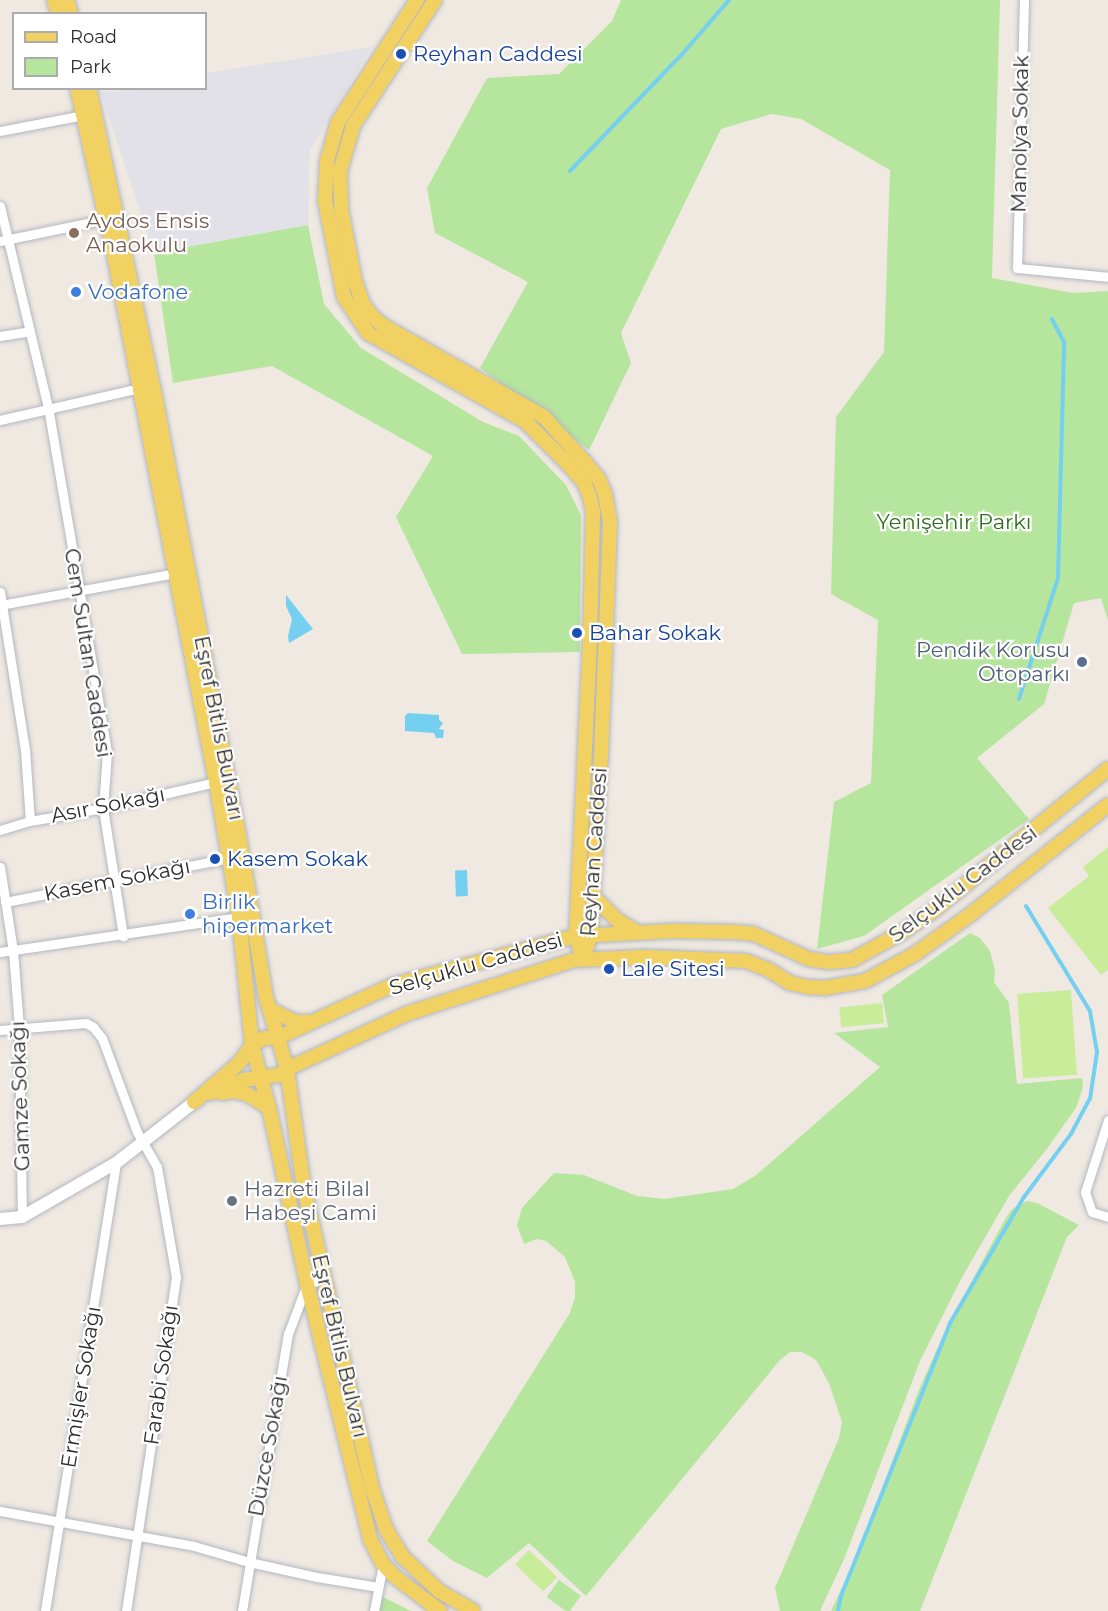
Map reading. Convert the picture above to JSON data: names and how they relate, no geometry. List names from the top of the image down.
{
  "streets": {
    "main road": ["Eşref Bitlis Bulvarı", "Reyhan Caddesi", "Selçuklu Caddesi"],
    "street": [
      "Manolya Sokak",
      "Cem Sultan Caddesi",
      "Asır Sokağı",
      "Kasem Sokağı",
      "Gamze Sokağı",
      "Farabi Sokağı",
      "Ermişler Sokağı",
      "Düzce Sokağı"
    ]
  },
  "crossings": [
    ["Cem Sultan Caddesi", "Asır Sokağı"],
    ["Cem Sultan Caddesi", "Kasem Sokağı"],
    ["Eşref Bitlis Bulvarı", "Asır Sokağı"],
    ["Eşref Bitlis Bulvarı", "Kasem Sokağı"],
    ["Eşref Bitlis Bulvarı", "Selçuklu Caddesi"],
    ["Eşref Bitlis Bulvarı", "Düzce Sokağı"],
    ["Reyhan Caddesi", "Selçuklu Caddesi"],
    ["Kasem Sokağı", "Gamze Sokağı"],
    ["Gamze Sokağı", "Farabi Sokağı"]
  ],
  "parks": ["Yenişehir Parkı"],
  "places": [
    "Reyhan Caddesi",
    "Aydos Ensis Anaokulu",
    "Vodafone",
    "Bahar Sokak",
    "Pendik Korusu Otoparkı",
    "Kasem Sokak",
    "Birlik hipermarket",
    "Lale Sitesi",
    "Hazreti Bilal Habeşi Cami"
  ],
  "legend": ["Road", "Park"]
}
